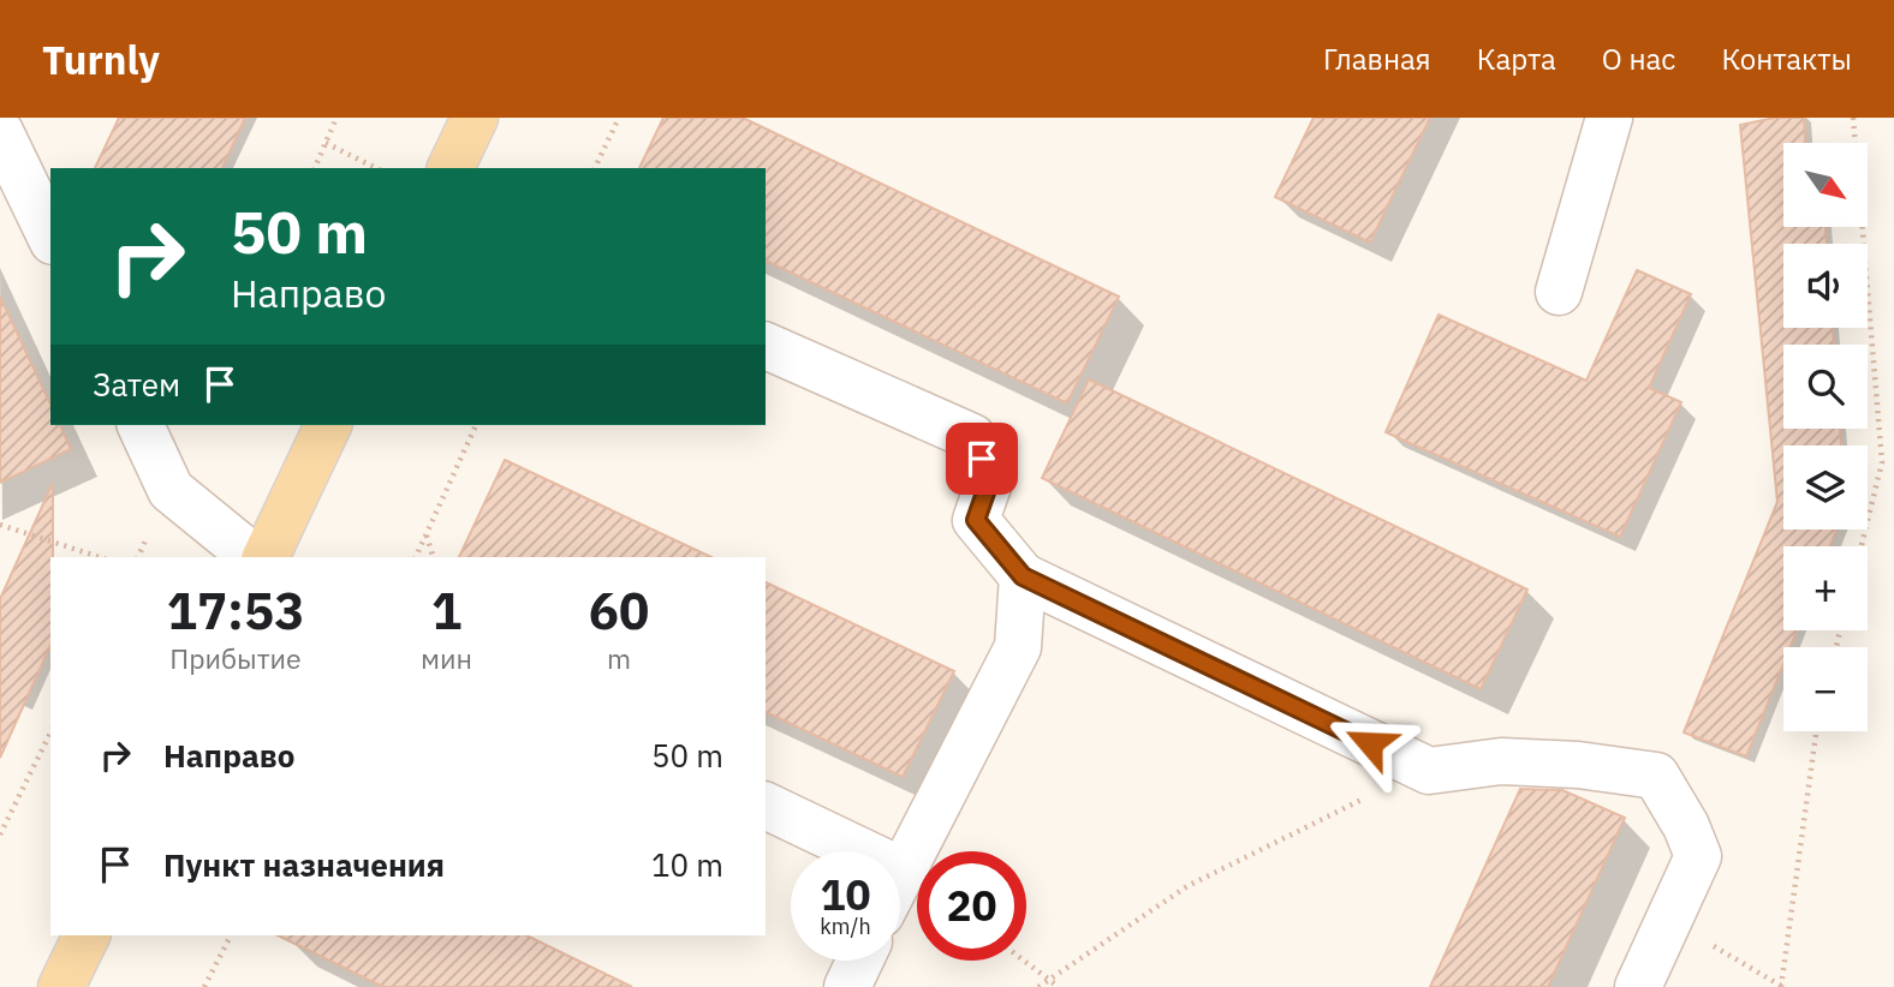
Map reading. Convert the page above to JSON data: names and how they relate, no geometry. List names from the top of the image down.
{
  "north": "bottom right",
  "page": {
    "header": "Turnly",
    "nav": [
      "Главная",
      "Карта",
      "О нас",
      "Контакты"
    ],
    "map_buttons": ["+", "−"],
    "turn": ["50 m", "Направо"],
    "then": "Затем",
    "eta": [
      "17:53",
      "Прибытие",
      "1",
      "мин",
      "60",
      "m"
    ],
    "list": [
      {
        "name": "Направо",
        "value": "50 m"
      },
      {
        "name": "Пункт назначения",
        "value": "10 m"
      }
    ],
    "speed": "10 km/h",
    "limit": "20"
  }
}
